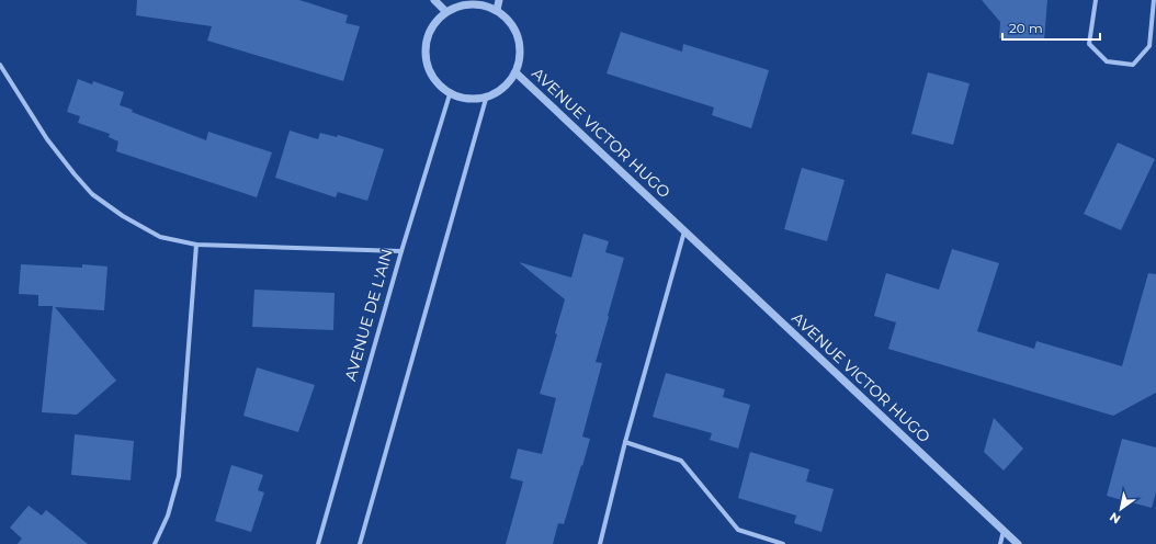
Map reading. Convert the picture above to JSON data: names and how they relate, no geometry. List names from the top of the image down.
{
  "streets": {
    "street": ["AVENUE VICTOR HUGO", "AVENUE DE L'AIN"]
  },
  "crossings": [
    ["AVENUE VICTOR HUGO", "AVENUE DE L'AIN"]
  ],
  "scale_bar": "20 m",
  "north": "bottom left"
}
